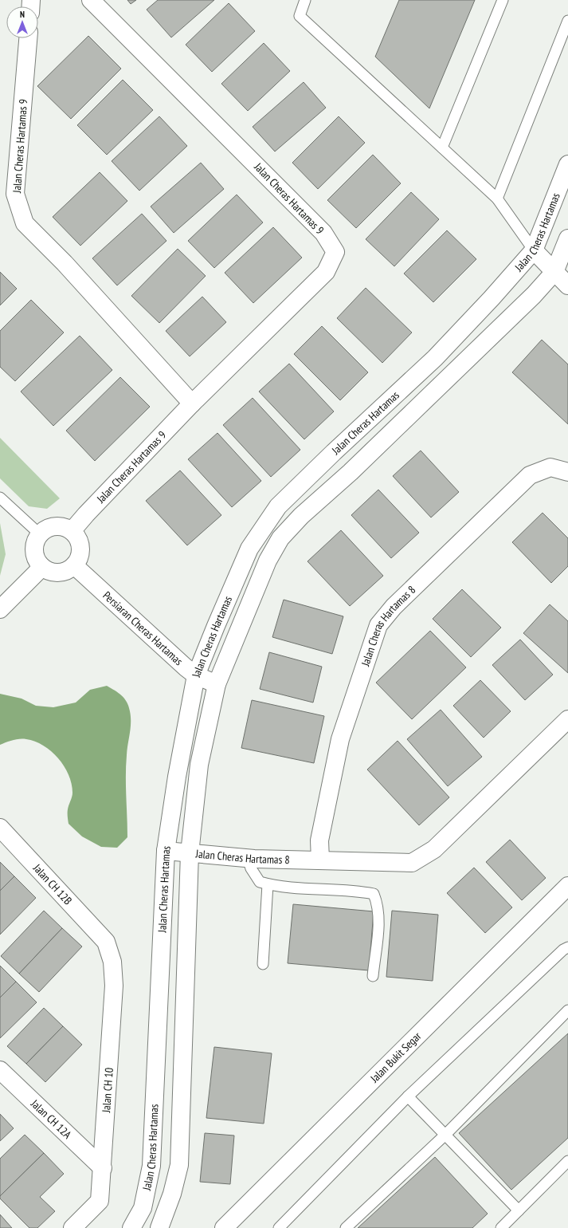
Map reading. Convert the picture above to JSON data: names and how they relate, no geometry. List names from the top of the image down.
{
  "streets": {
    "street": [
      "Jalan Cheras Hartamas 9",
      "Jalan Cheras Hartamas",
      "Jalan Cheras Hartamas 8",
      "Persiaran Cheras Hartamas",
      "Jalan CH 12B",
      "Jalan Bukit Segar",
      "Jalan CH 10",
      "Jalan CH 12A"
    ]
  },
  "crossings": [
    ["Jalan Cheras Hartamas 9", "Persiaran Cheras Hartamas"],
    ["Jalan Cheras Hartamas", "Jalan Cheras Hartamas 8"],
    ["Jalan Cheras Hartamas", "Persiaran Cheras Hartamas"],
    ["Jalan CH 12B", "Jalan CH 10"],
    ["Jalan CH 10", "Jalan CH 12A"]
  ],
  "north": "top"
}
